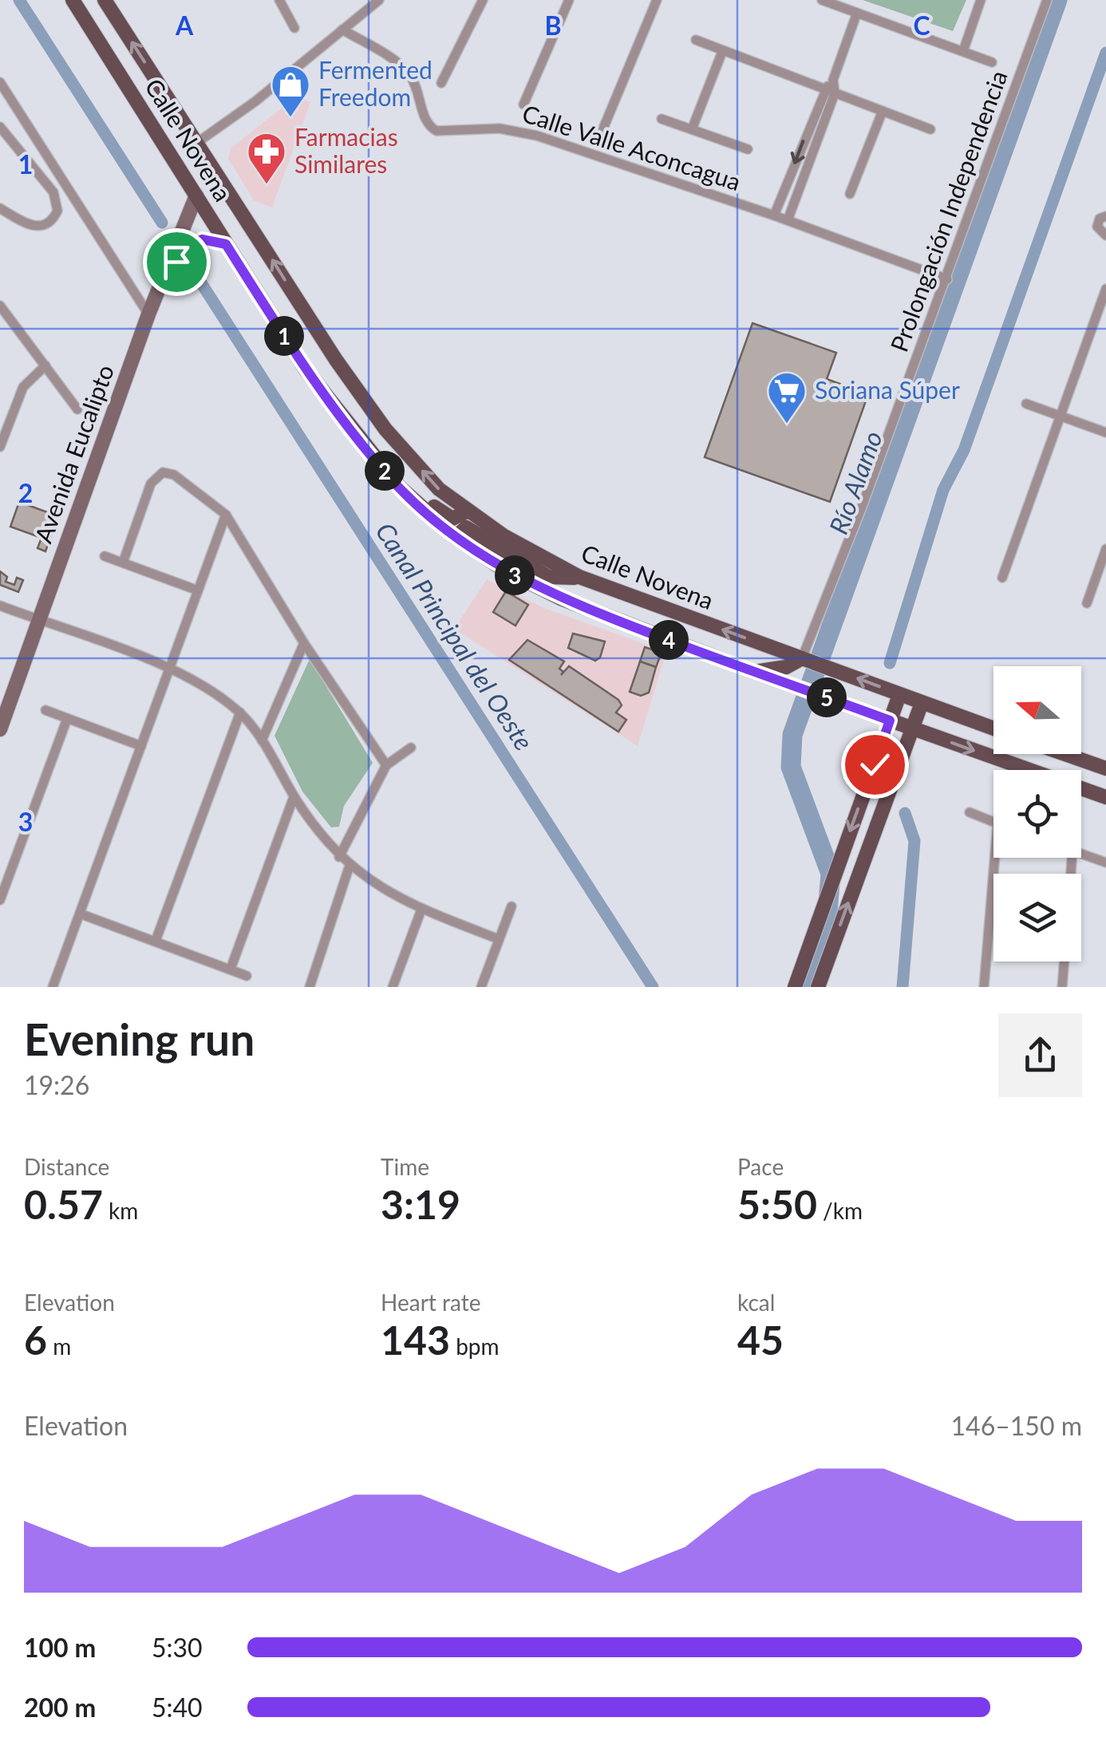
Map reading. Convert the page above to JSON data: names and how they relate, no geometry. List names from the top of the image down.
{
  "streets": {
    "main road": ["Calle Novena"],
    "street": ["Calle Valle Aconcagua", "Prolongación Independencia", "Avenida Eucalipto"]
  },
  "crossings": [
    ["Calle Novena", "Prolongación Independencia"],
    ["Calle Novena", "Avenida Eucalipto"],
    ["Calle Valle Aconcagua", "Prolongación Independencia"]
  ],
  "water": ["Río Alamo", "Canal Principal del Oeste"],
  "places": {
    "shop": ["Fermented Freedom"],
    "pharmacy": ["Farmacias Similares"],
    "supermarket": ["Soriana Súper"]
  },
  "north": "left",
  "page": {
    "pins": [
      "1",
      "2",
      "3",
      "4",
      "5"
    ],
    "heading": ["Evening run", "19:26"],
    "stats": [
      ["Distance", "0.57 km"],
      ["Time", "3:19"],
      ["Pace", "5:50 /km"],
      ["Elevation", "6 m"],
      ["Heart rate", "143 bpm"],
      ["kcal", "45"]
    ],
    "chart": ["Elevation", "146–150 m"],
    "list": [
      {
        "name": "100 m",
        "note": "5:30"
      },
      {
        "name": "200 m",
        "note": "5:40"
      }
    ]
  },
  "grid": {
    "columns": ["A", "B", "C"],
    "rows": ["1", "2", "3"]
  }
}
